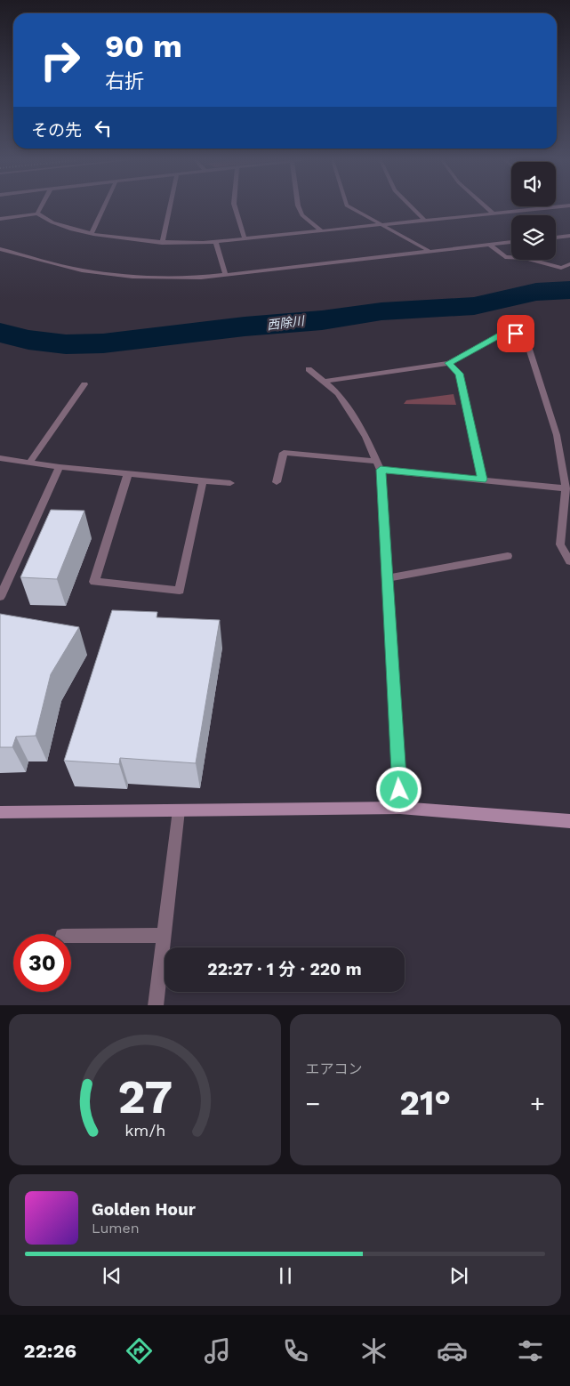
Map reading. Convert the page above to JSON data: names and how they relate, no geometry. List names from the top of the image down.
{
  "water": ["西除川"],
  "page": {
    "turn": ["90 m", "右折"],
    "then": "その先",
    "limit": "30",
    "trip": "22:27 · 1 分 · 220 m",
    "tile": "エアコン",
    "heat": ["−", "21°", "+"],
    "song": ["Golden Hour", "Lumen"],
    "tabs": "22:26",
    "gauge": ["27", "km/h"]
  }
}
